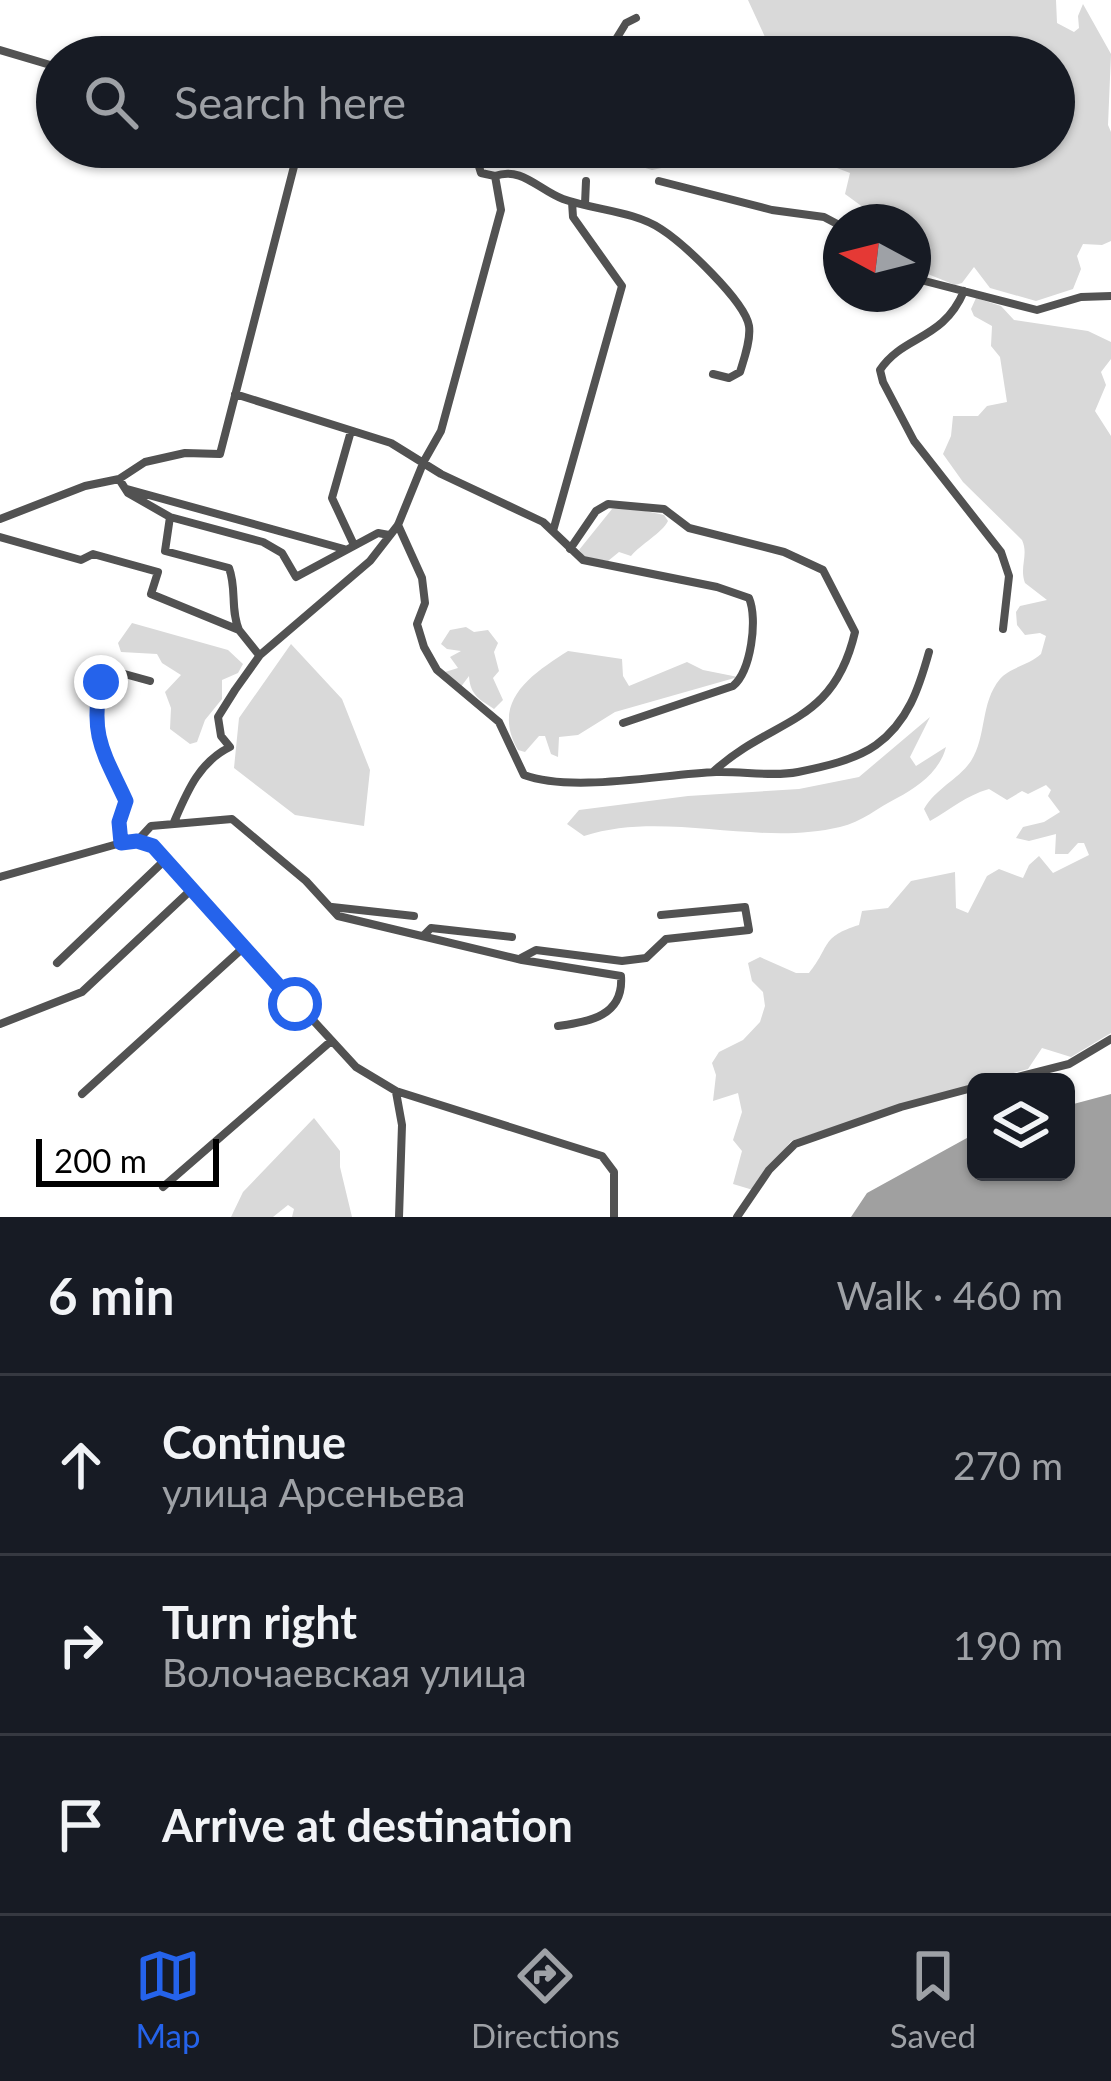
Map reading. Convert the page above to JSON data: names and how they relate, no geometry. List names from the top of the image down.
{
  "scale_bar": "200 m",
  "north": "left",
  "page": {
    "search": "Search here",
    "scale": "200 m",
    "heading": ["6 min", "Walk · 460 m"],
    "list": [
      ["Continue", "улица Арсеньева", "270 m"],
      ["Turn right", "Волочаевская улица", "190 m"],
      "Arrive at destination"
    ],
    "nav": ["Map", "Directions", "Saved"]
  }
}
